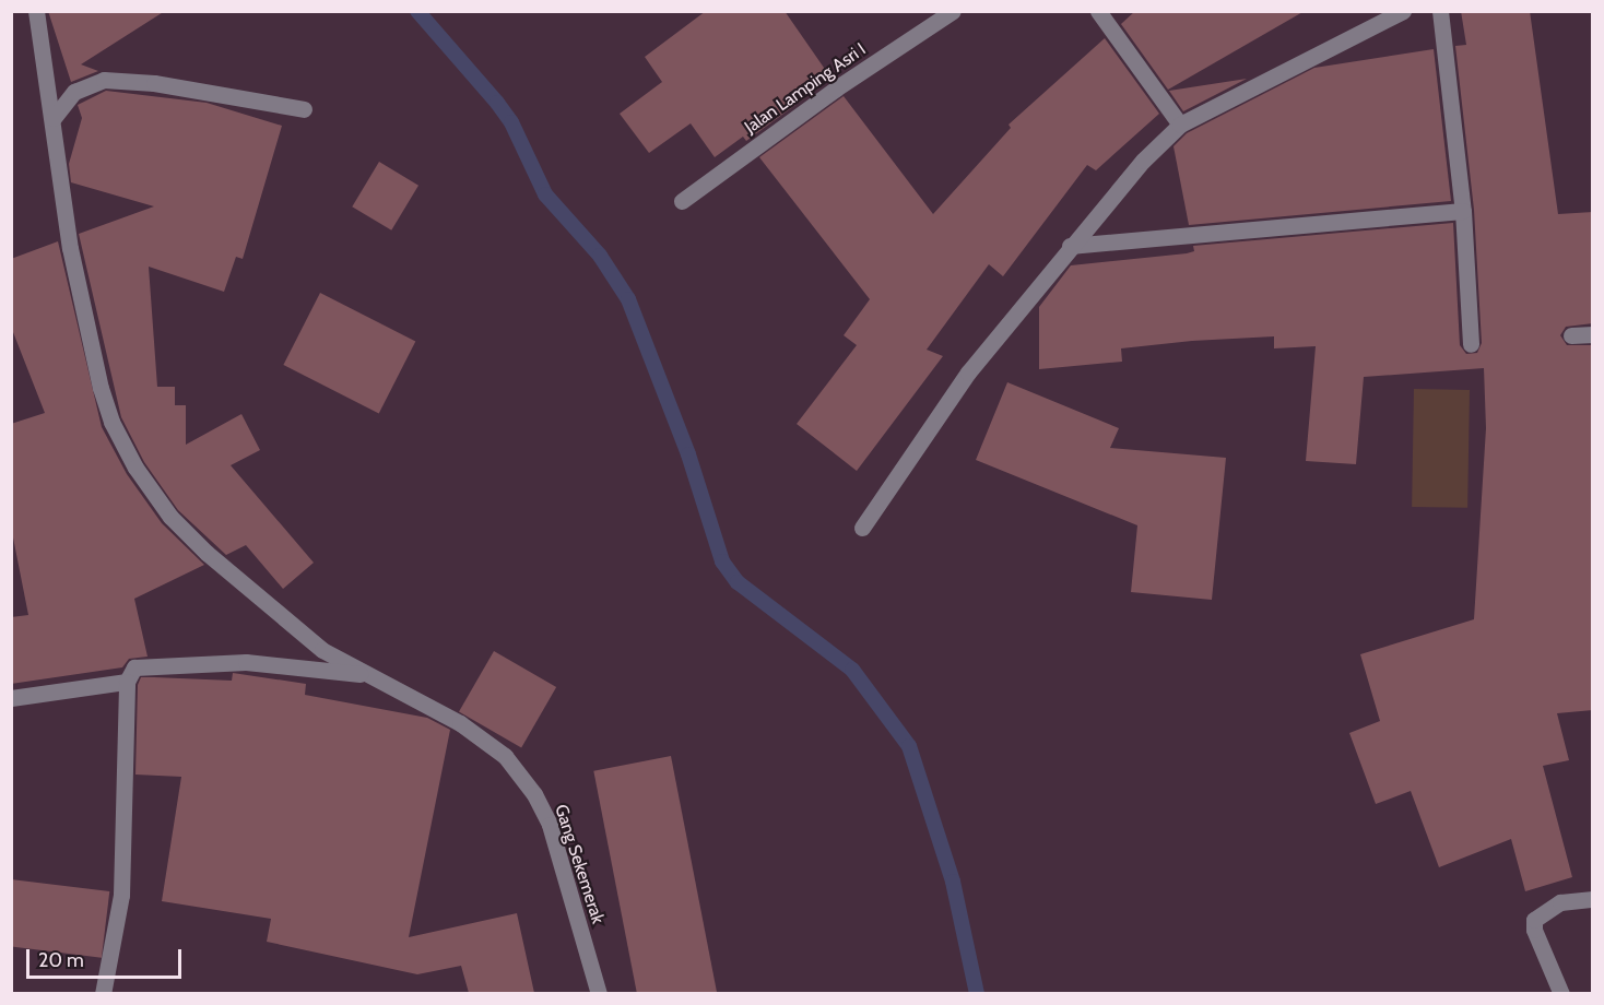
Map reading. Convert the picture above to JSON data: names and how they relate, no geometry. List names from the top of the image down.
{
  "streets": {
    "street": ["Jalan Lamping Asri I", "Gang Sekemerak"]
  },
  "scale_bar": "20 m"
}
